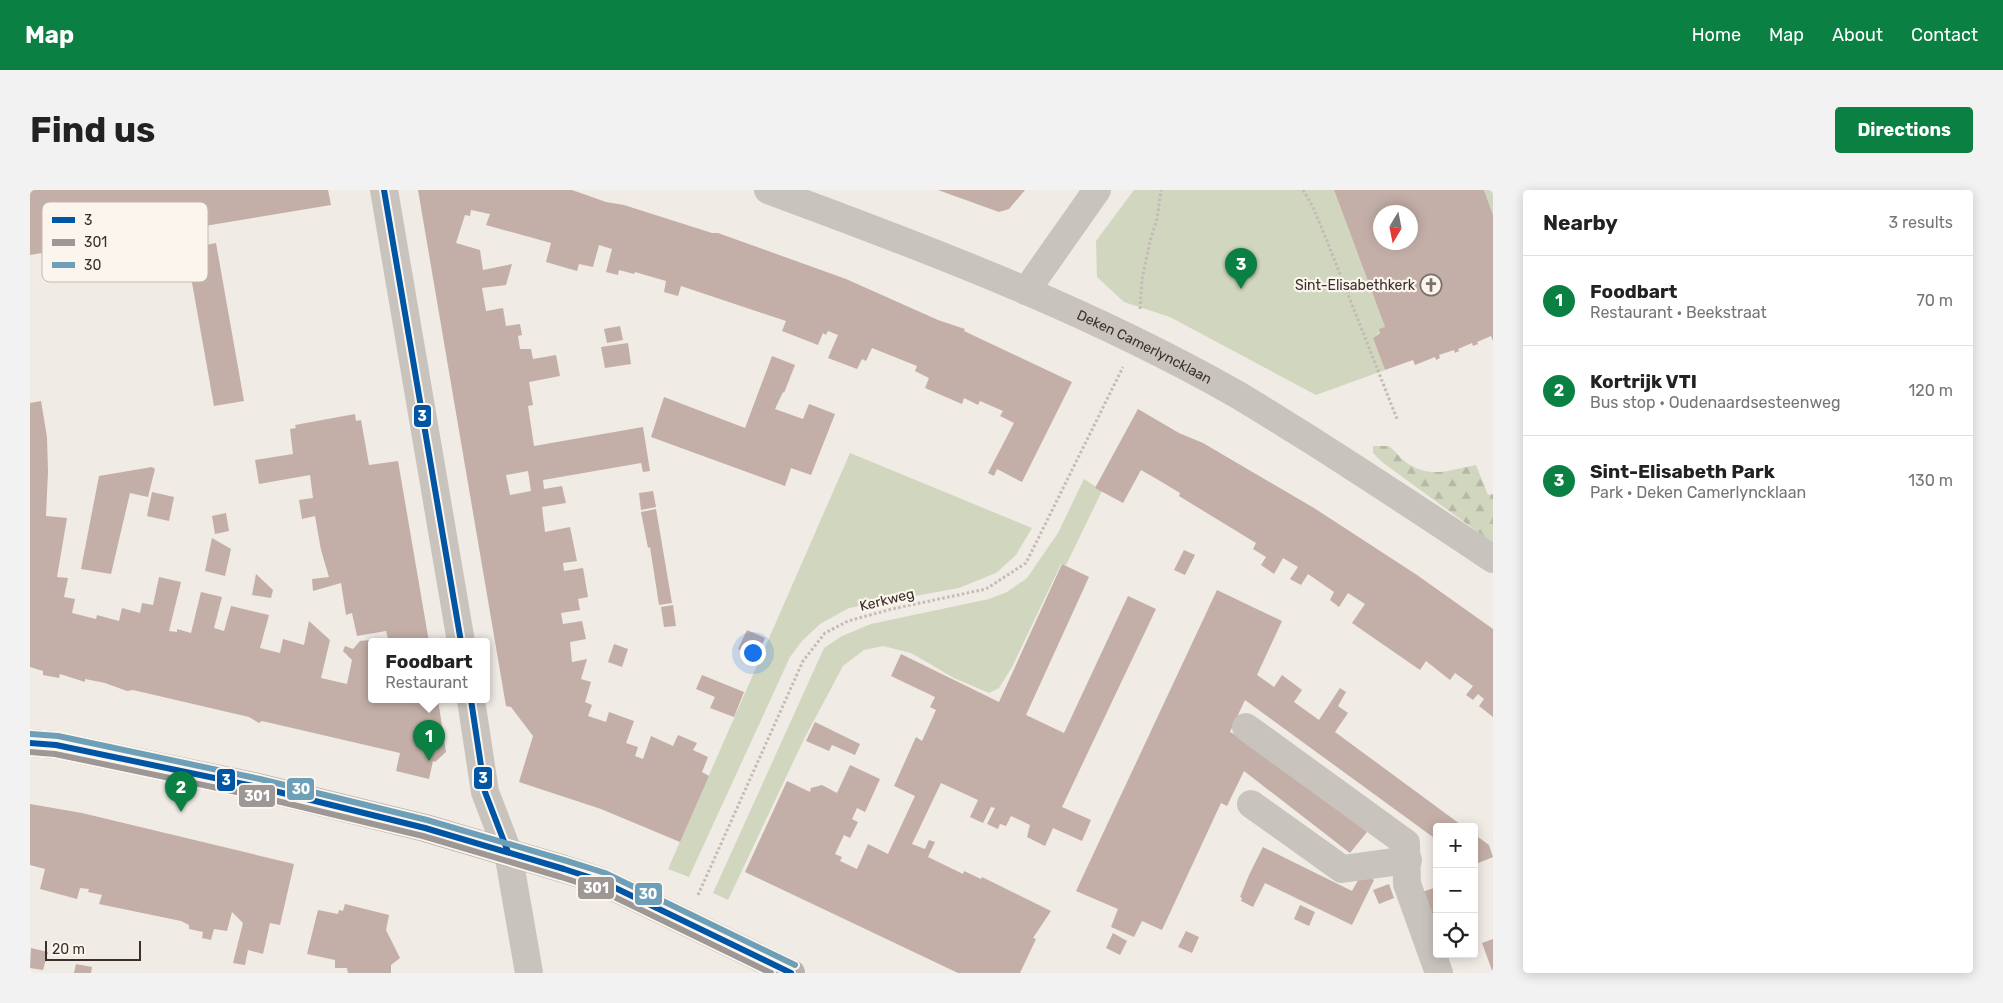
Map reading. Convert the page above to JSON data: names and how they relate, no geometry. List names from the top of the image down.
{
  "streets": {
    "street": ["Deken Camerlyncklaan"],
    "path": ["Kerkweg"]
  },
  "crossings": [
    ["Deken Camerlyncklaan", "Kerkweg"]
  ],
  "places": {
    "church": ["Sint-Elisabethkerk"]
  },
  "lines": ["transit line 3", "transit line 30", "transit line 301"],
  "legend": ["3", "301", "30"],
  "scale_bar": "20 m",
  "north": "bottom",
  "page": {
    "header": "Map",
    "nav": [
      "Home",
      "Map",
      "About",
      "Contact"
    ],
    "buttons": "Directions",
    "title": "Find us",
    "heading": ["Nearby", "3 results"],
    "pins": ["3", "1", "2"],
    "list": [
      {
        "mark": "1",
        "name": "Foodbart",
        "note": "Restaurant · Beekstraat",
        "value": "70 m"
      },
      {
        "mark": "2",
        "name": "Kortrijk VTI",
        "note": "Bus stop · Oudenaardsesteenweg",
        "value": "120 m"
      },
      {
        "mark": "3",
        "name": "Sint-Elisabeth Park",
        "note": "Park · Deken Camerlyncklaan",
        "value": "130 m"
      }
    ],
    "popup": ["Foodbart", "Restaurant"],
    "map_buttons": ["+", "−"],
    "scale": "20 m"
  }
}
